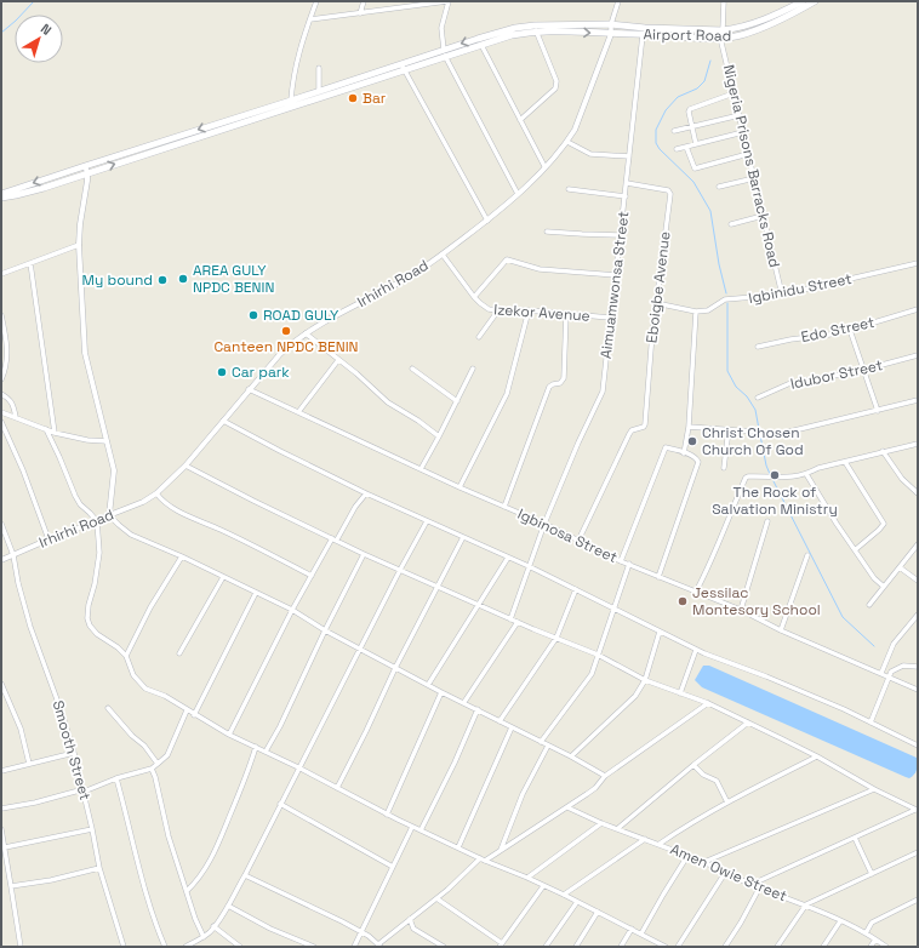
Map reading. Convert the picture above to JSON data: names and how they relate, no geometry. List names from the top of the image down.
{
  "streets": {
    "main road": ["Airport Road"],
    "street": [
      "Nigeria Prisons Barracks Road",
      "Irhirhi Road",
      "Aimuamwonsa Street",
      "Eboigbe Avenue",
      "Igbinidu Street",
      "Izekor Avenue",
      "Edo Street",
      "Idubor Street",
      "Igbinosa Street",
      "Smooth Street",
      "Amen Owie Street"
    ]
  },
  "crossings": [
    ["Airport Road", "Nigeria Prisons Barracks Road"],
    ["Airport Road", "Irhirhi Road"],
    ["Airport Road", "Aimuamwonsa Street"],
    ["Nigeria Prisons Barracks Road", "Igbinidu Street"],
    ["Irhirhi Road", "Izekor Avenue"],
    ["Irhirhi Road", "Igbinosa Street"],
    ["Irhirhi Road", "Smooth Street"],
    ["Aimuamwonsa Street", "Eboigbe Avenue"],
    ["Aimuamwonsa Street", "Izekor Avenue"],
    ["Aimuamwonsa Street", "Igbinosa Street"],
    ["Eboigbe Avenue", "Igbinosa Street"]
  ],
  "places": [
    "Bar",
    "AREA GULY NPDC BENIN",
    "My bound",
    "ROAD GULY",
    "Canteen NPDC BENIN",
    "Car park",
    "Christ Chosen Church Of God",
    "The Rock of Salvation Ministry",
    "Jessilac Montesory School"
  ],
  "north": "top right"
}
